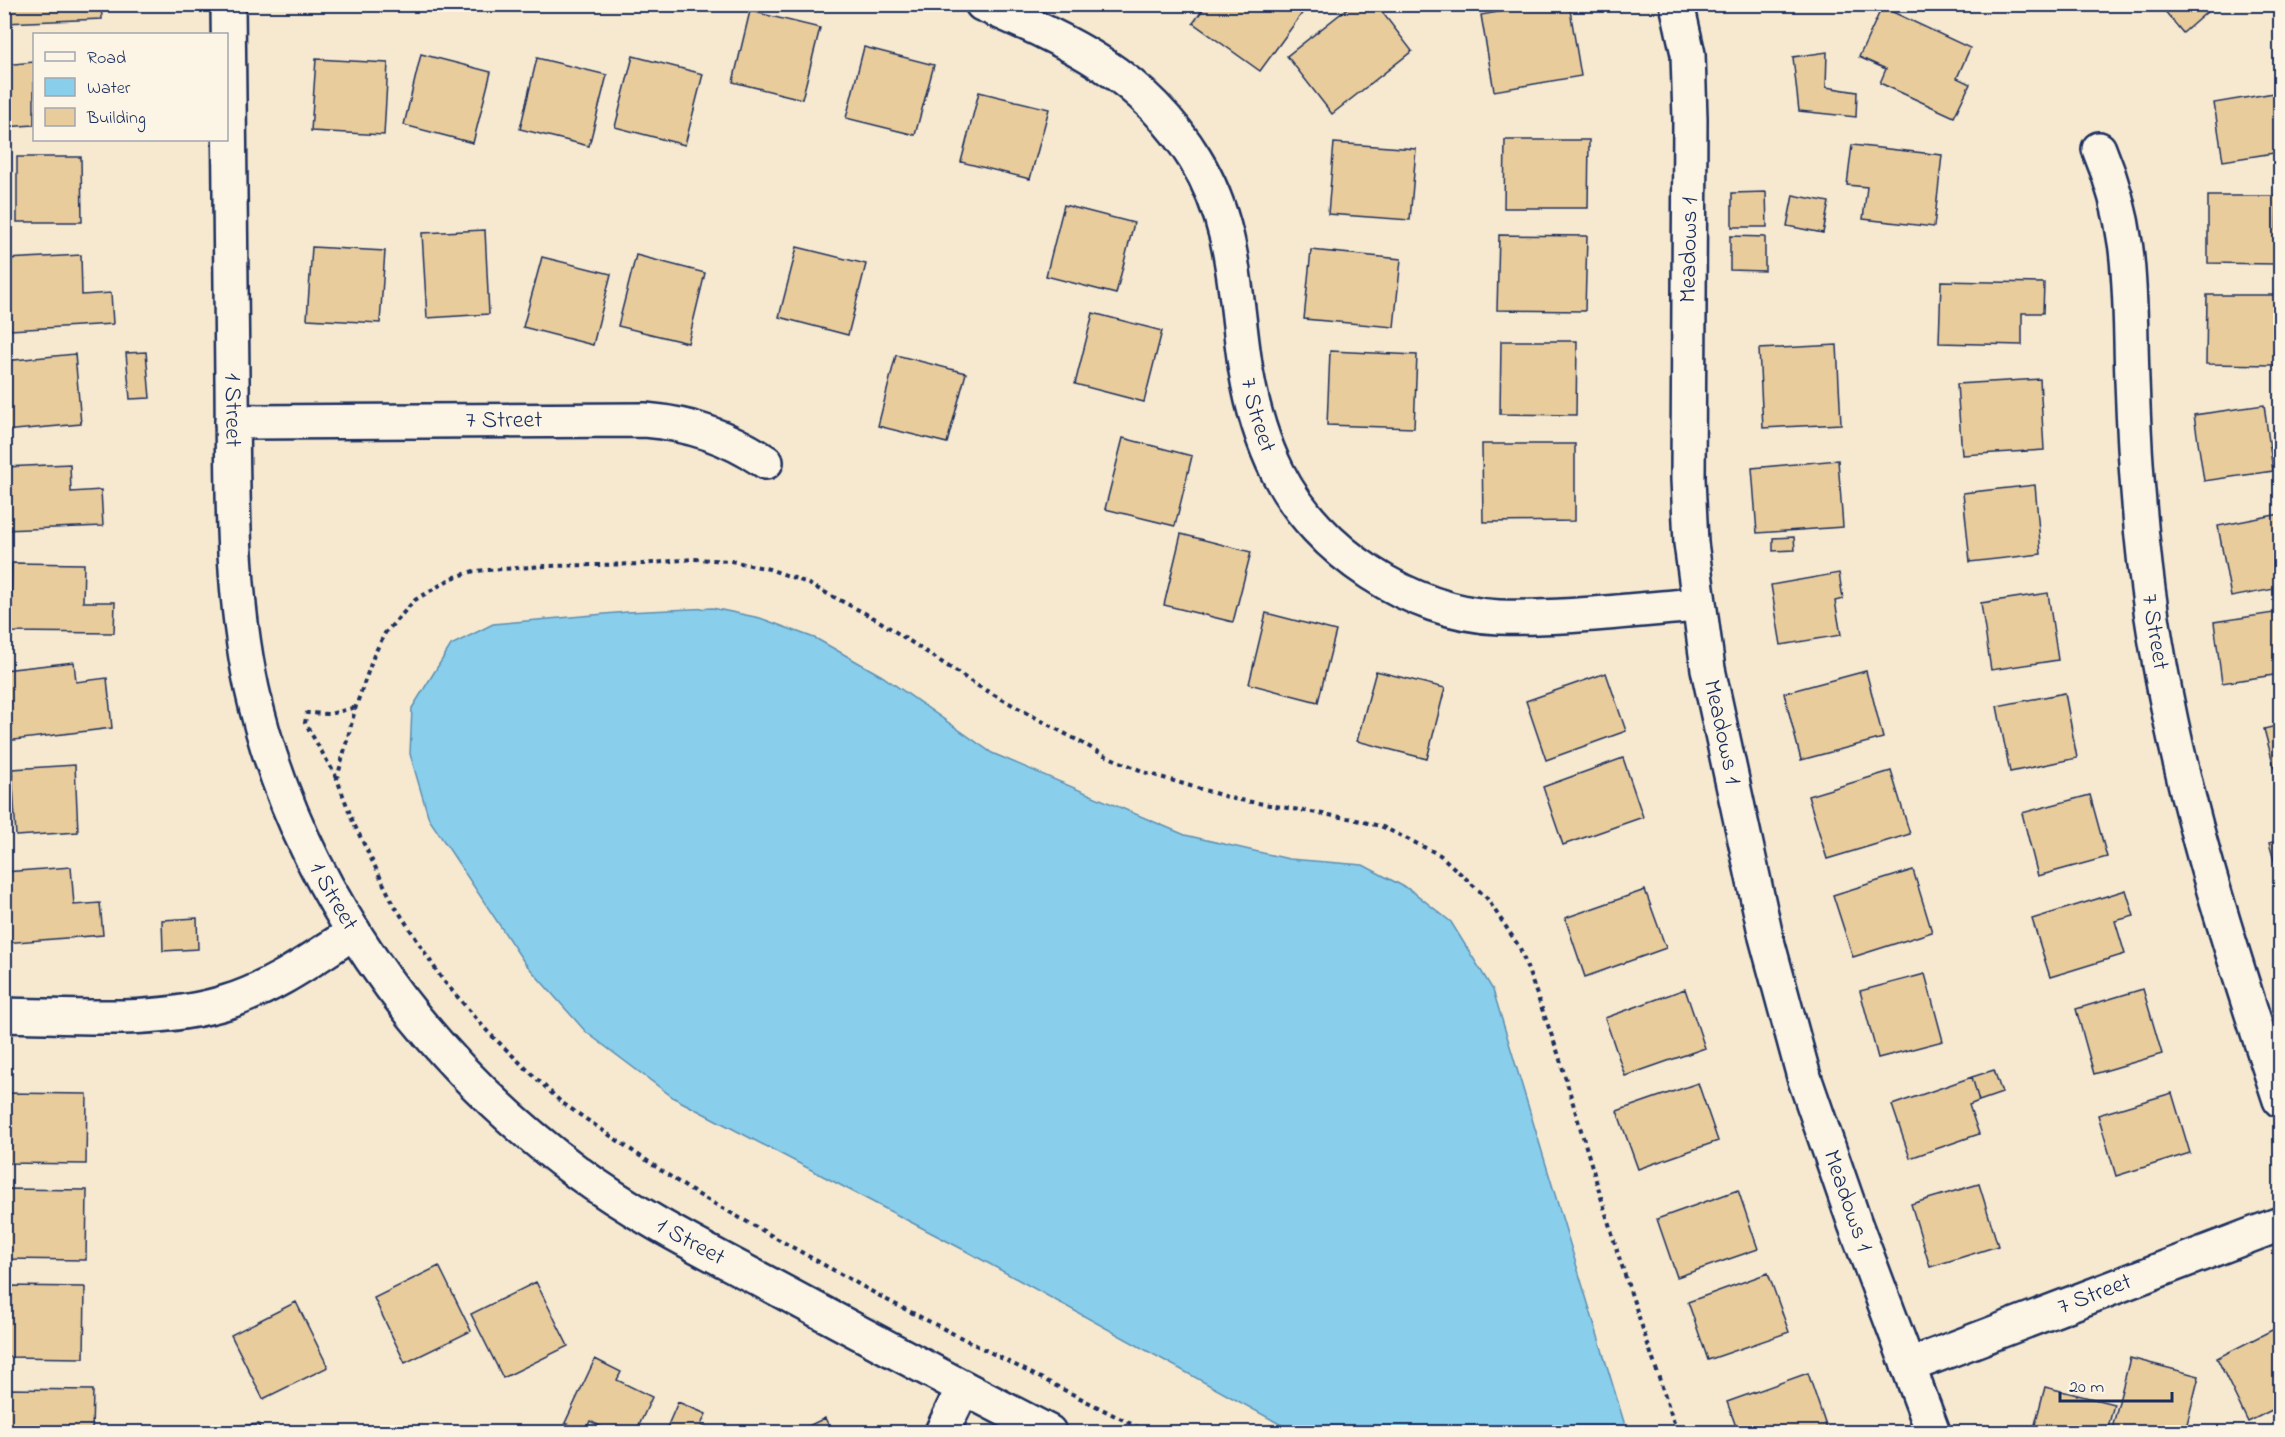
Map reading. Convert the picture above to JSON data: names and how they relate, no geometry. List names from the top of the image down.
{
  "streets": {
    "street": ["Meadows 1", "1 Street", "7 Street"]
  },
  "crossings": [
    ["Meadows 1", "7 Street"],
    ["1 Street", "7 Street"]
  ],
  "legend": ["Road", "Water", "Building"],
  "scale_bar": "20 m"
}
